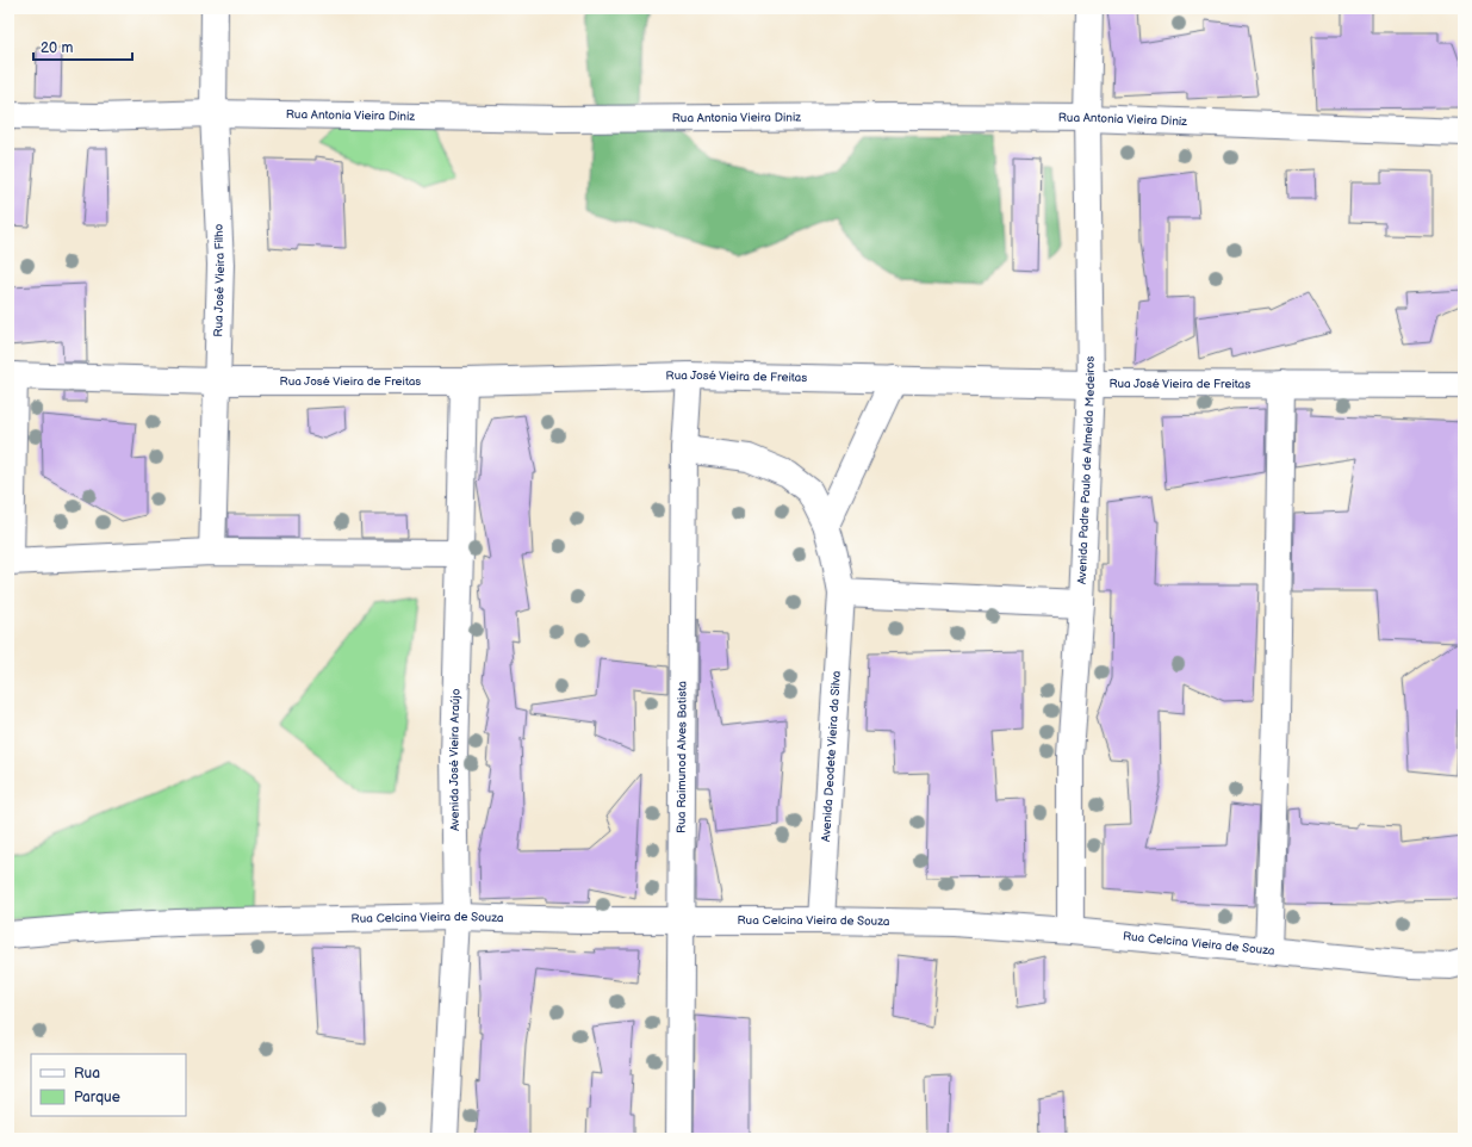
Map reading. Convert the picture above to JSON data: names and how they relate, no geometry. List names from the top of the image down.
{
  "streets": {
    "street": [
      "Rua Antonia Vieira Diniz",
      "Rua José Vieira Filho",
      "Rua José Vieira de Freitas",
      "Avenida Padre Paulo de Almeida Medeiros",
      "Rua Raimunod Alves Batista",
      "Avenida Deodete Vieira da Silva",
      "Avenida José Vieira Araújo",
      "Rua Celcina Vieira de Souza"
    ]
  },
  "crossings": [
    ["Rua Antonia Vieira Diniz", "Rua José Vieira Filho"],
    ["Rua Antonia Vieira Diniz", "Avenida Padre Paulo de Almeida Medeiros"],
    ["Rua José Vieira Filho", "Rua José Vieira de Freitas"],
    ["Rua José Vieira de Freitas", "Avenida Padre Paulo de Almeida Medeiros"],
    ["Rua José Vieira de Freitas", "Rua Raimunod Alves Batista"],
    ["Rua José Vieira de Freitas", "Avenida José Vieira Araújo"],
    ["Avenida Padre Paulo de Almeida Medeiros", "Rua Celcina Vieira de Souza"],
    ["Rua Raimunod Alves Batista", "Avenida Deodete Vieira da Silva"],
    ["Rua Raimunod Alves Batista", "Rua Celcina Vieira de Souza"],
    ["Avenida Deodete Vieira da Silva", "Rua Celcina Vieira de Souza"],
    ["Avenida José Vieira Araújo", "Rua Celcina Vieira de Souza"]
  ],
  "legend": ["Rua", "Parque"],
  "scale_bar": "20 m"
}
